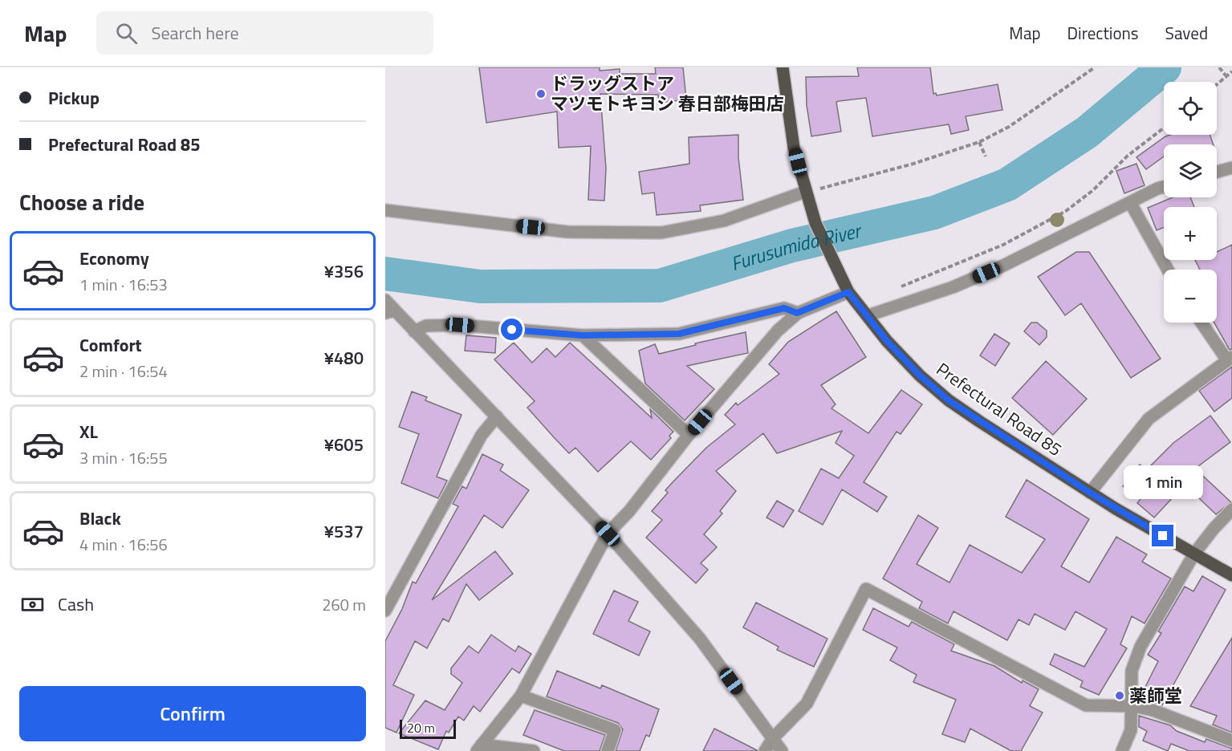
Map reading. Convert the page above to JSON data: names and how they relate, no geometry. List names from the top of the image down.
{
  "streets": {
    "main road": ["Prefectural Road 85"]
  },
  "water": ["Furusumida River"],
  "places": ["ドラッグストア マツモトキヨシ 春日部梅田店", "薬師堂"],
  "scale_bar": "20 m",
  "page": {
    "header": "Map",
    "search": "Search here",
    "nav": ["Map", "Directions", "Saved"],
    "banner": ["Pickup", "Prefectural Road 85"],
    "map_buttons": ["+", "−"],
    "heading": "Choose a ride",
    "list": [
      {
        "name": "Economy",
        "note": "1 min · 16:53",
        "value": "¥356"
      },
      {
        "name": "Comfort",
        "note": "2 min · 16:54",
        "value": "¥480"
      },
      {
        "name": "XL",
        "note": "3 min · 16:55",
        "value": "¥605"
      },
      {
        "name": "Black",
        "note": "4 min · 16:56",
        "value": "¥537"
      }
    ],
    "bubble": "1 min",
    "pay": ["Cash", "260 m"],
    "buttons": "Confirm",
    "scale": "20 m"
  }
}
